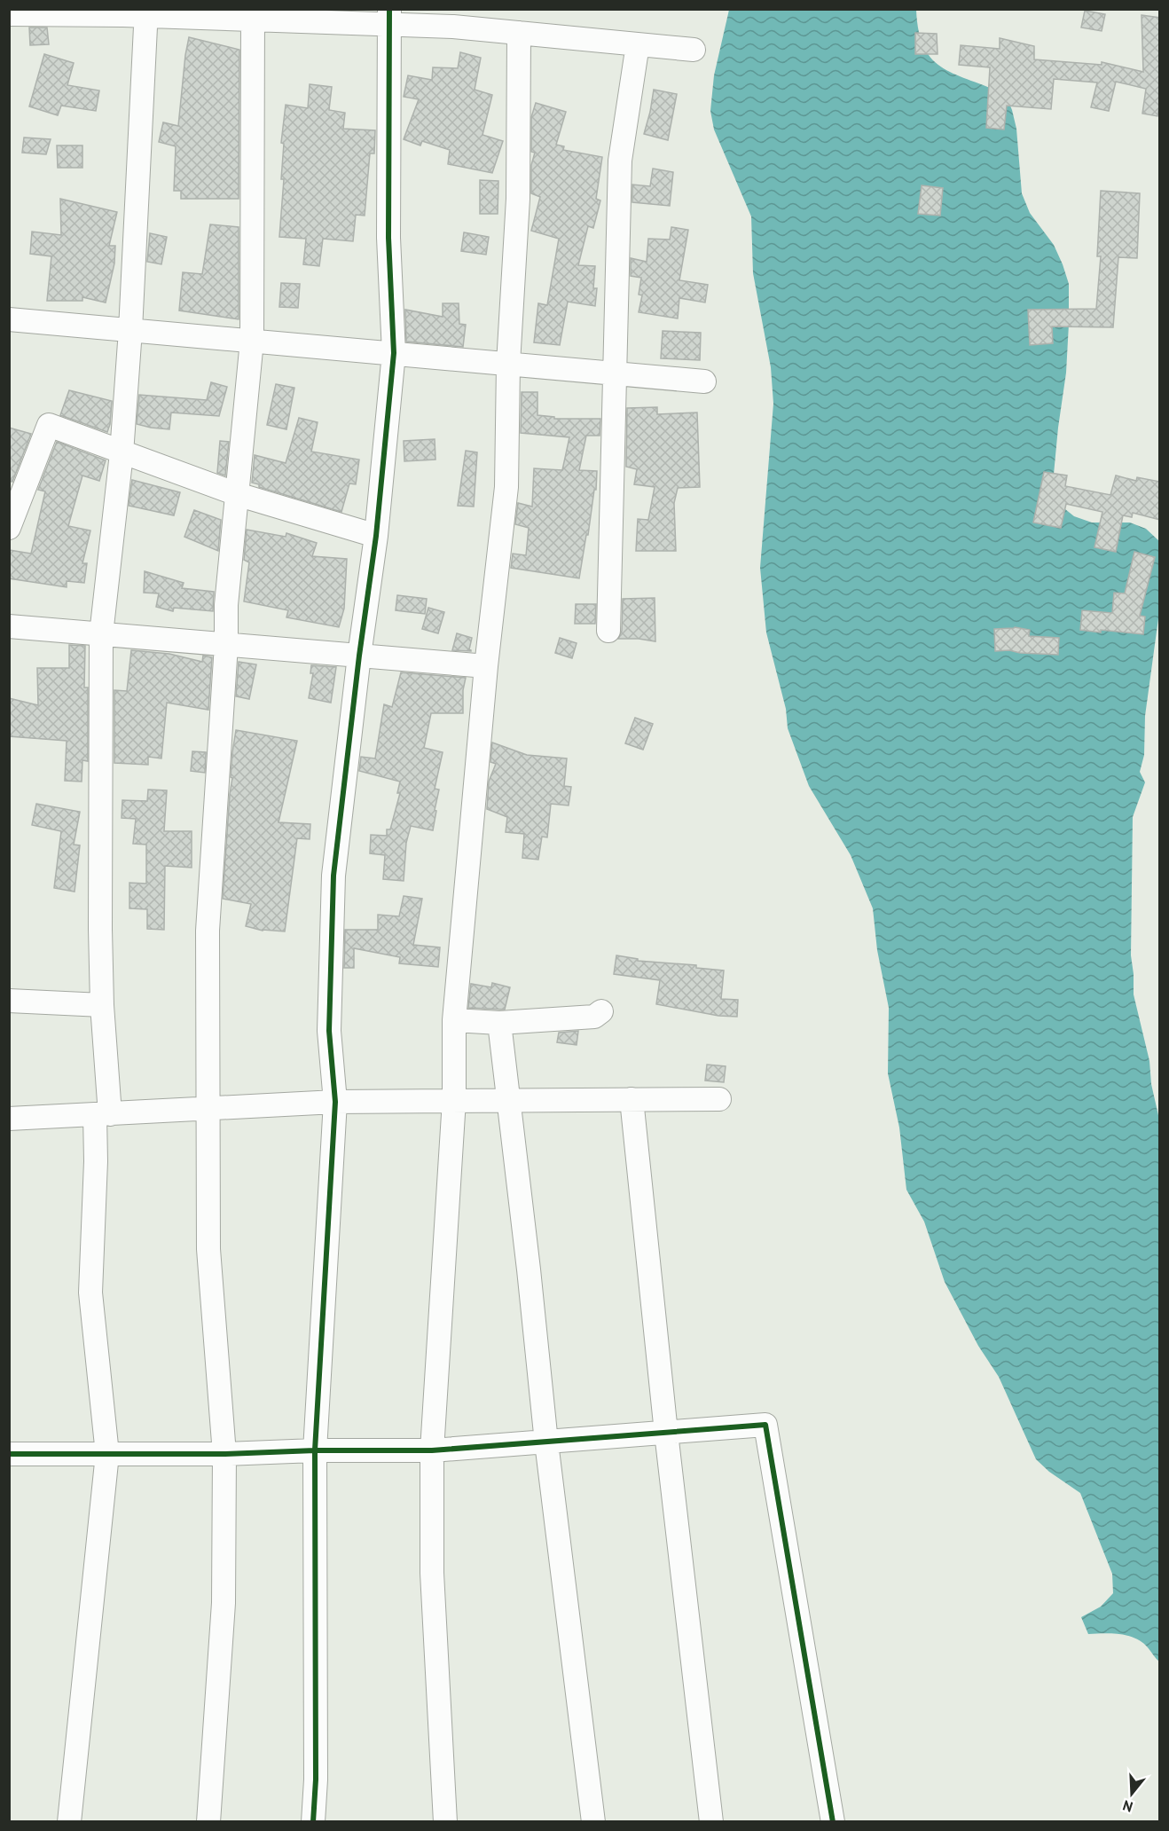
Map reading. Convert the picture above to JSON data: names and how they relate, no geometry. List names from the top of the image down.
{
  "north": "bottom"
}
